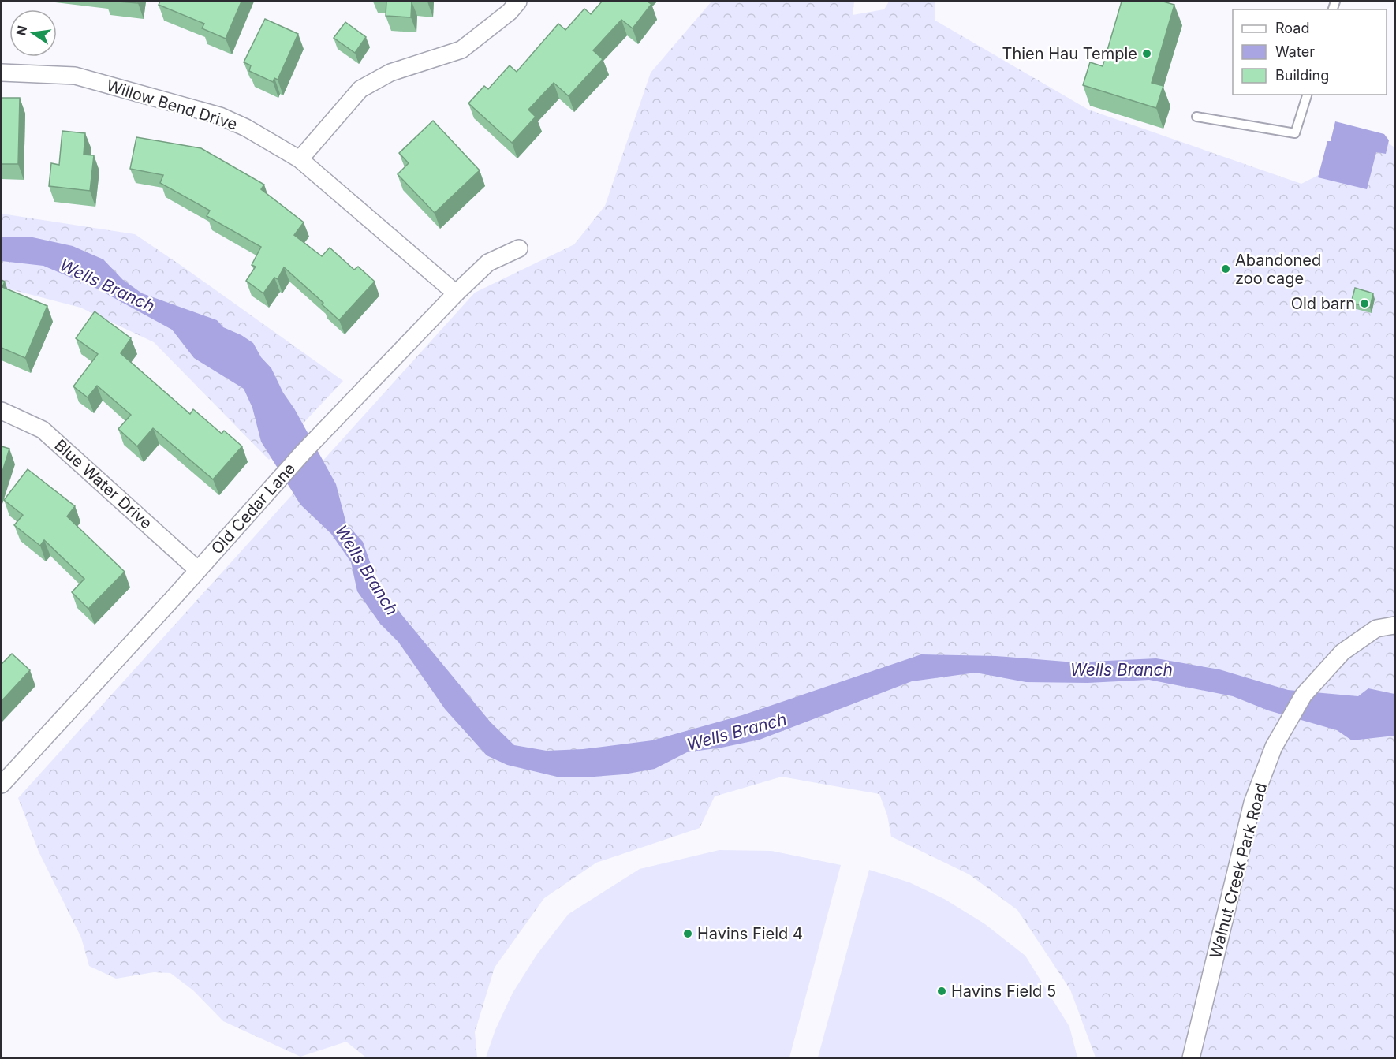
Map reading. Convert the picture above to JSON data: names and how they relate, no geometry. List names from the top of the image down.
{
  "streets": {
    "street": [
      "Willow Bend Drive",
      "Blue Water Drive",
      "Old Cedar Lane",
      "Walnut Creek Park Road"
    ]
  },
  "crossings": [
    ["Willow Bend Drive", "Old Cedar Lane"],
    ["Blue Water Drive", "Old Cedar Lane"]
  ],
  "water": ["Wells Branch"],
  "places": [
    "Thien Hau Temple",
    "Abandoned zoo cage",
    "Old barn",
    "Havins Field 4",
    "Havins Field 5"
  ],
  "legend": ["Road", "Water", "Building"],
  "north": "left"
}
